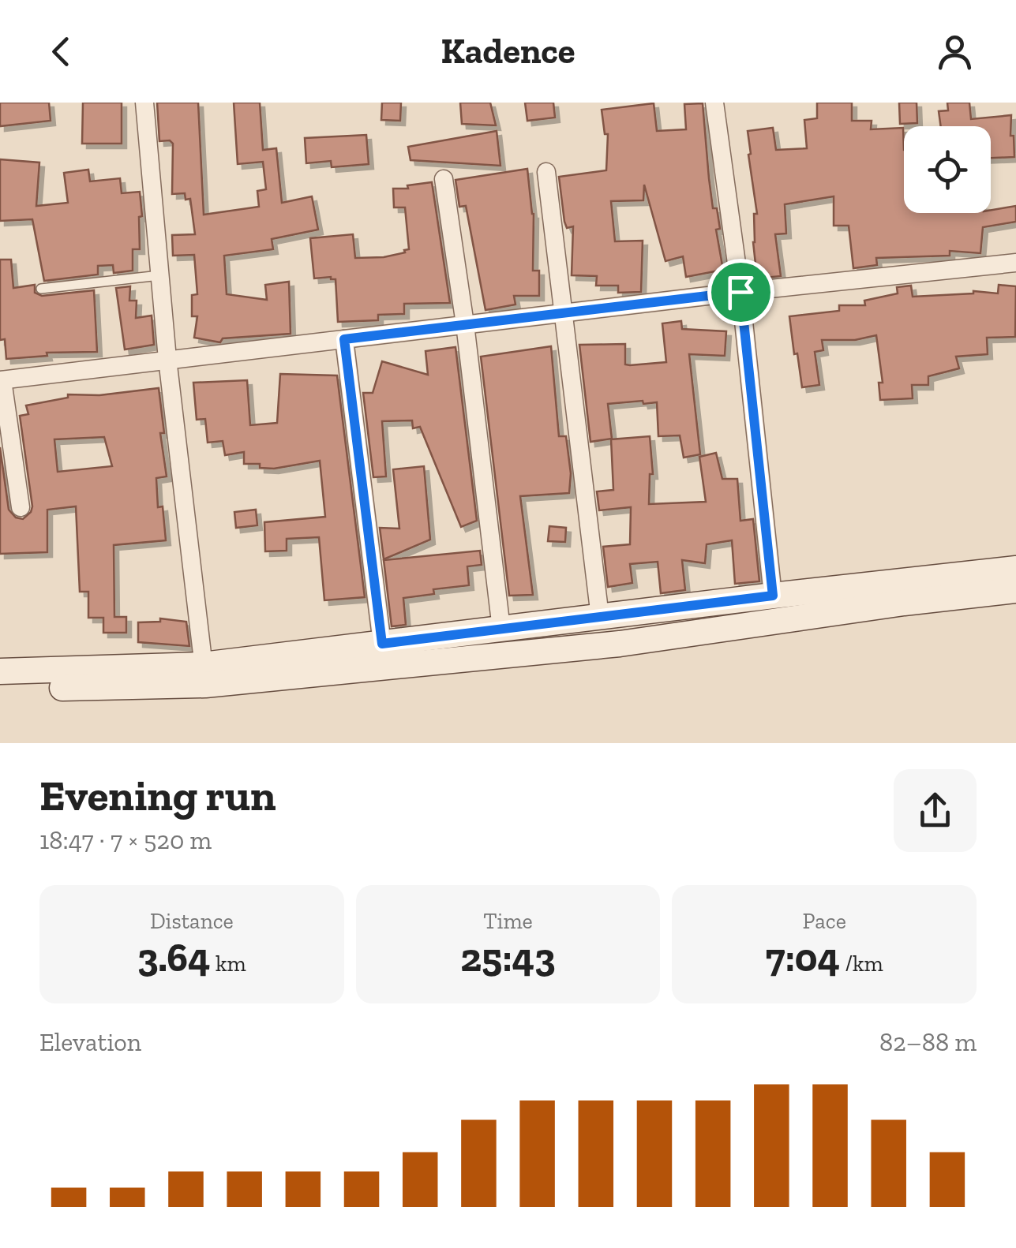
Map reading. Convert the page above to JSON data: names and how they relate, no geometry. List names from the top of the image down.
{
  "page": {
    "header": "Kadence",
    "heading": ["Evening run", "18:47 · 7 × 520 m"],
    "stats": [
      ["Distance", "3.64 km"],
      ["Time", "25:43"],
      ["Pace", "7:04 /km"]
    ],
    "chart": ["Elevation", "82–88 m"]
  }
}
